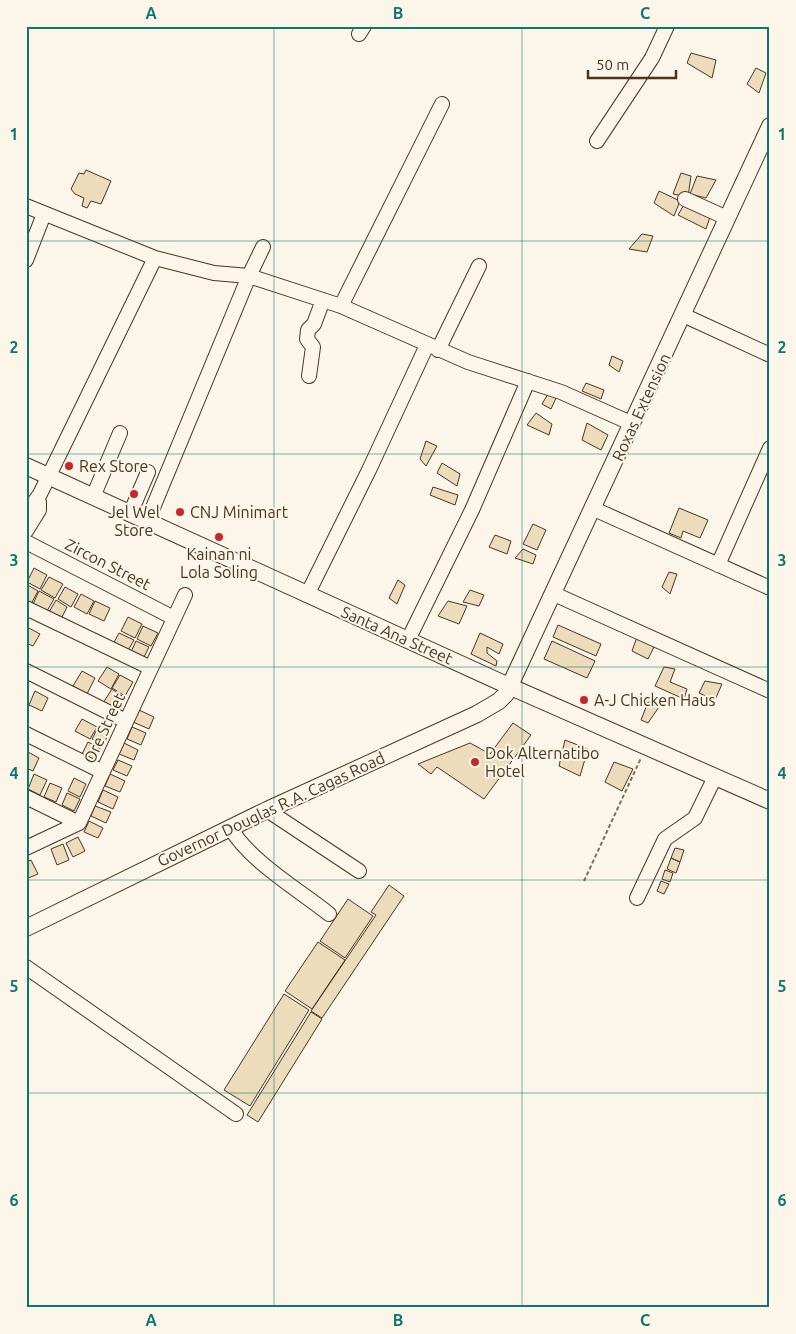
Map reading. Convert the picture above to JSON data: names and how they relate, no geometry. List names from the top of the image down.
{
  "streets": {
    "main road": ["Roxas Extension", "Santa Ana Street", "Governor Douglas R.A. Cagas Road"],
    "street": ["Zircon Street", "Ore Street"]
  },
  "crossings": [
    ["Roxas Extension", "Santa Ana Street"],
    ["Roxas Extension", "Governor Douglas R.A. Cagas Road"],
    ["Zircon Street", "Ore Street"],
    ["Santa Ana Street", "Governor Douglas R.A. Cagas Road"]
  ],
  "places": [
    "Rex Store",
    "Jel Wel Store",
    "CNJ Minimart",
    "Kainan ni Lola Soling",
    "A-J Chicken Haus",
    "Dok Alternatibo Hotel"
  ],
  "scale_bar": "50 m",
  "grid": {
    "columns": ["A", "B", "C"],
    "rows": [
      "1",
      "2",
      "3",
      "4",
      "5",
      "6"
    ]
  }
}
